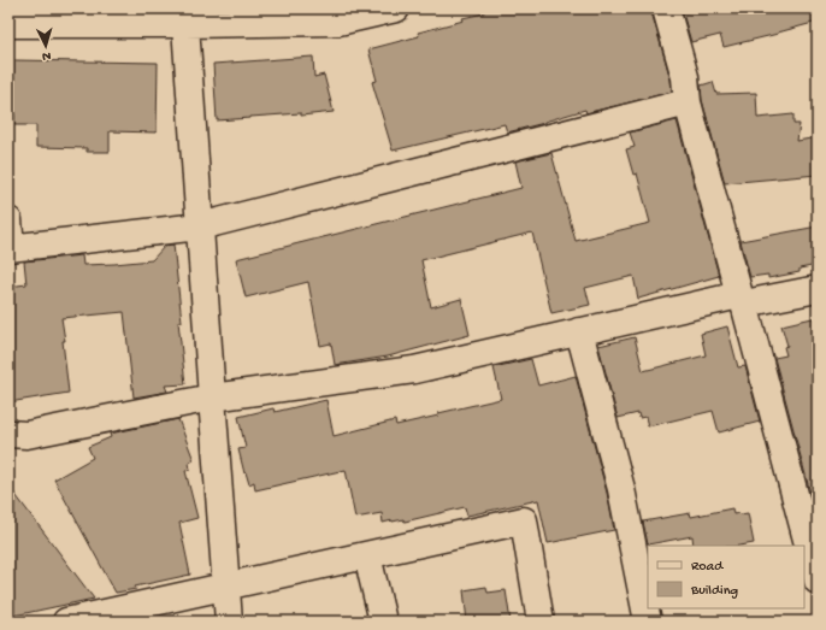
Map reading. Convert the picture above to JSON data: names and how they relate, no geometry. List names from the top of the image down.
{
  "legend": ["Road", "Building"],
  "north": "bottom"
}
